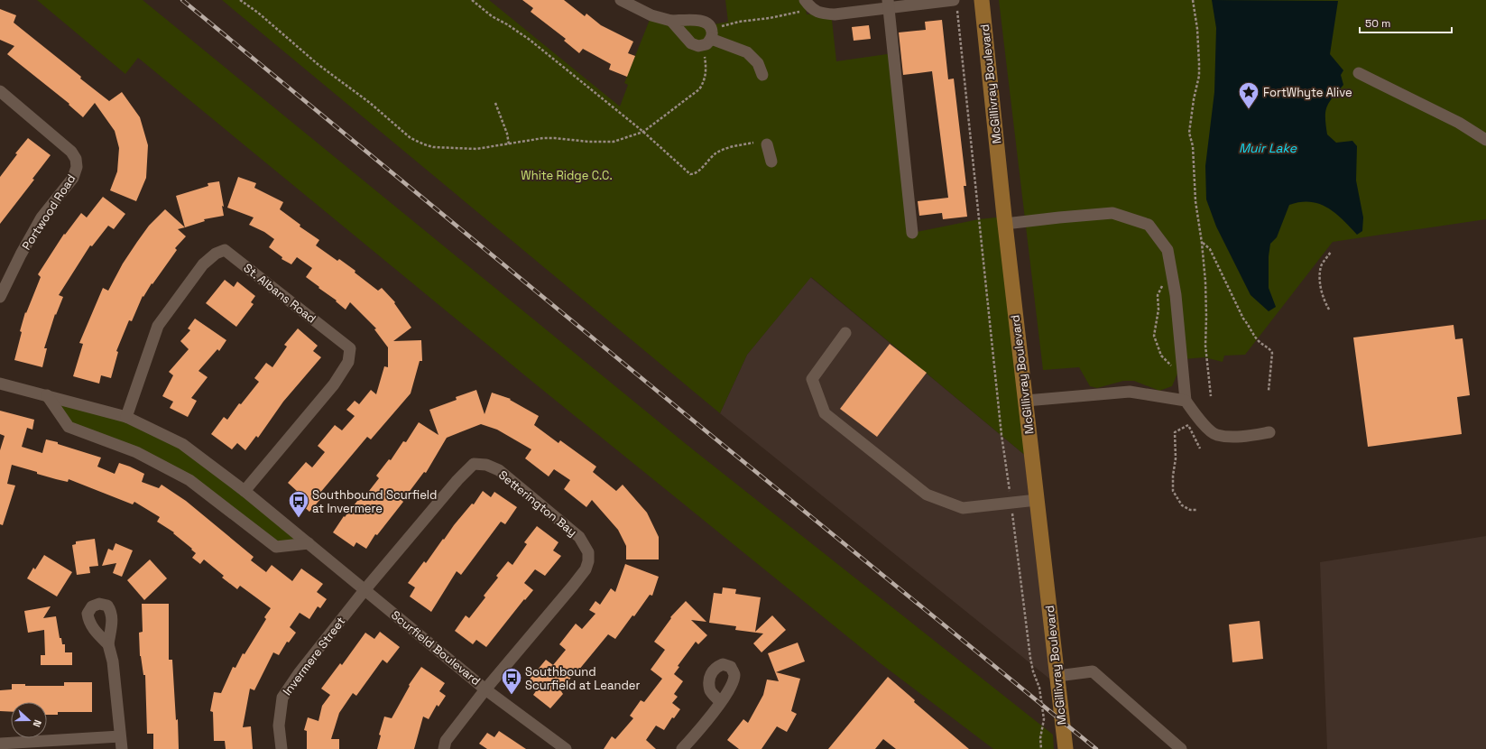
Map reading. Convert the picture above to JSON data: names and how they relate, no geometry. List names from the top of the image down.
{
  "streets": {
    "main road": ["McGillivray Boulevard"],
    "street": [
      "Portwood Road",
      "St. Albans Road",
      "Setterington Bay",
      "Scurfield Boulevard",
      "Invermere Street"
    ]
  },
  "crossings": [
    ["St. Albans Road", "Scurfield Boulevard"],
    ["Setterington Bay", "Scurfield Boulevard"],
    ["Setterington Bay", "Invermere Street"],
    ["Scurfield Boulevard", "Invermere Street"]
  ],
  "water": ["Muir Lake"],
  "parks": ["White Ridge C.C."],
  "places": {
    "place": ["FortWhyte Alive"],
    "bus stop": ["Southbound Scurfield at Invermere", "Southbound Scurfield at Leander"]
  },
  "scale_bar": "50 m",
  "north": "right"
}
